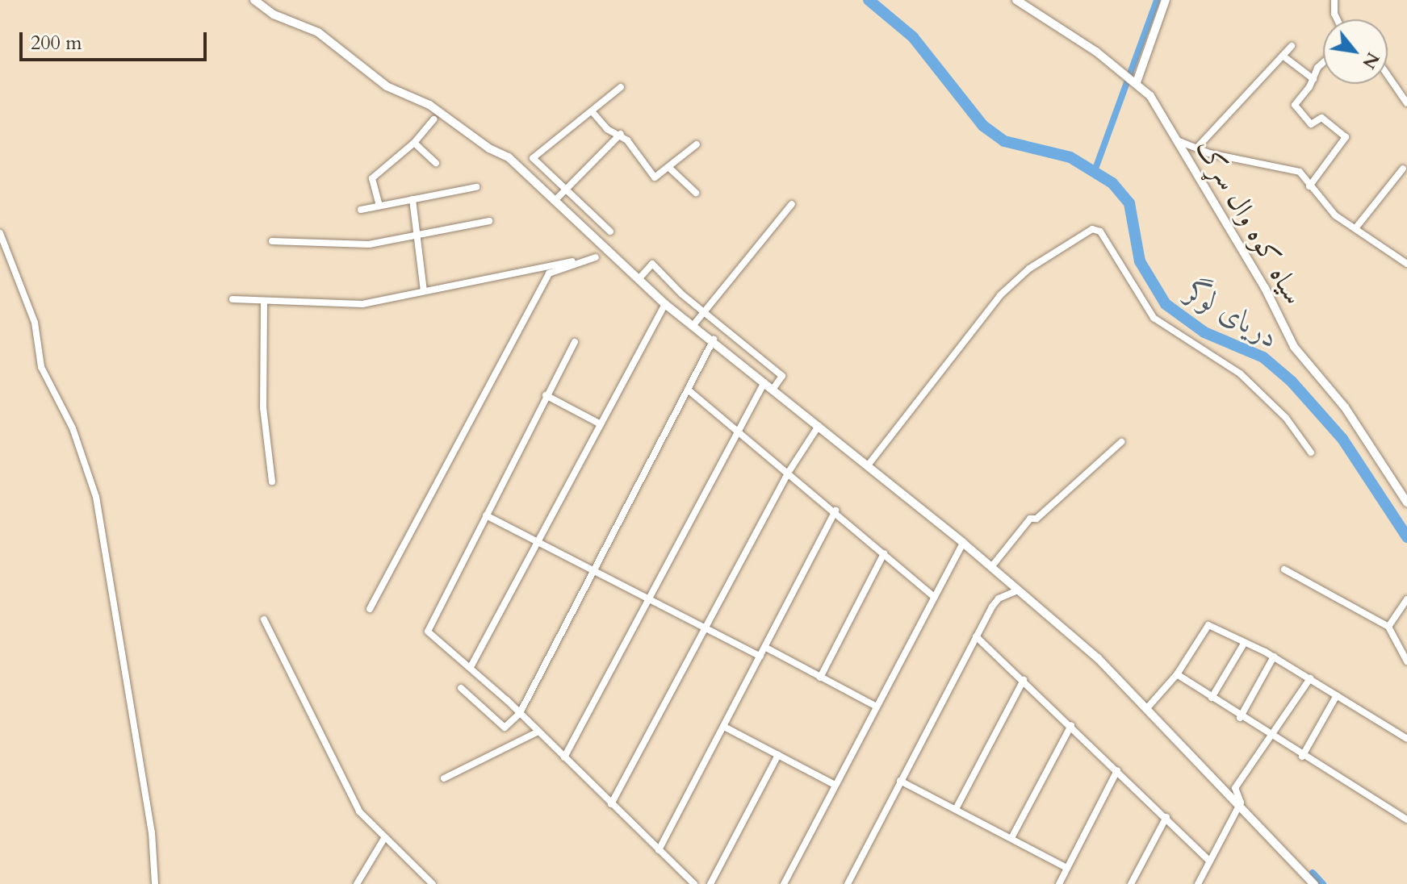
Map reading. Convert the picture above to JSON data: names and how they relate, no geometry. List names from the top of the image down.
{
  "streets": {
    "street": ["سیاه کوه وال سړک"]
  },
  "water": ["دریای لوگر"],
  "scale_bar": "200 m",
  "north": "bottom right"
}
